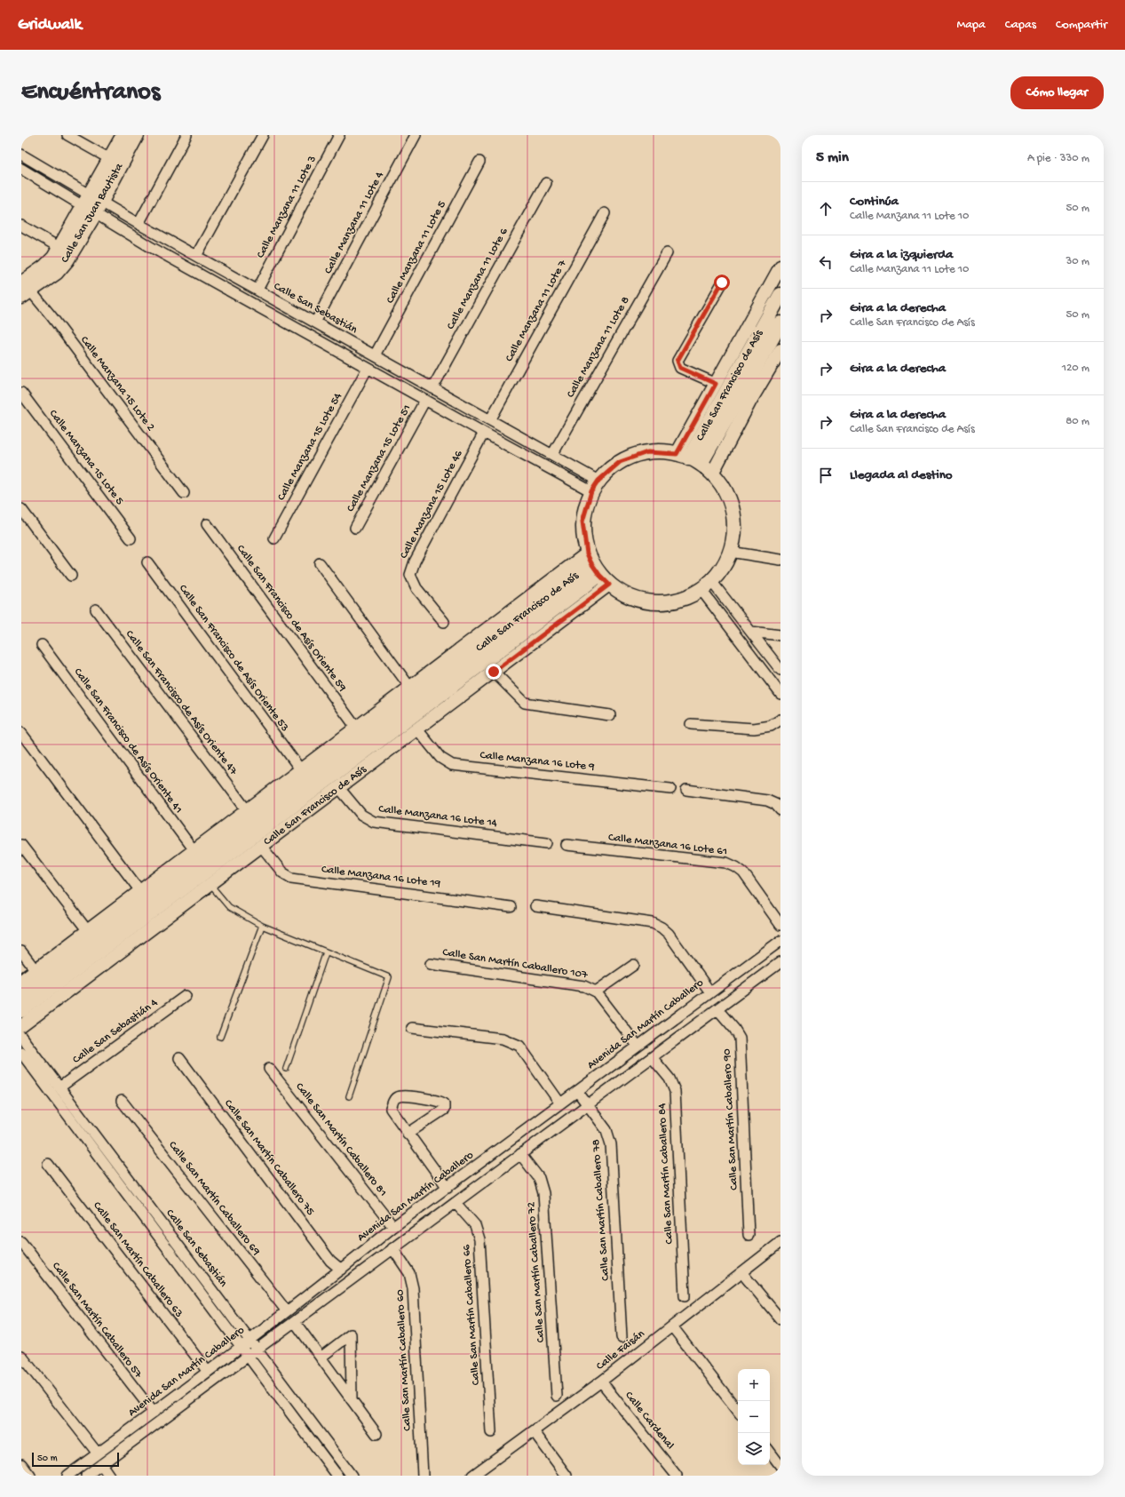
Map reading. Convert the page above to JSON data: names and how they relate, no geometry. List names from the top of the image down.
{
  "streets": {
    "main road": ["Calle San Juan Bautista", "Calle San Francisco de Asís"],
    "street": [
      "Calle Manzana 11 Lote 3",
      "Calle Manzana 11 Lote 4",
      "Calle Manzana 11 Lote 5",
      "Calle Manzana 11 Lote 6",
      "Calle San Sebastián",
      "Calle Manzana 11 Lote 7",
      "Calle Manzana 11 Lote 8",
      "Calle Manzana 15 Lote 2",
      "Calle Manzana 15 Lote 54",
      "Calle Manzana 15 Lote 5",
      "Calle Manzana 15 Lote 51",
      "Calle Manzana 15 Lote 46",
      "Calle San Francisco de Asís Oriente 59",
      "Calle San Francisco de Asís Oriente 53",
      "Calle San Francisco de Asís Oriente 47",
      "Calle San Francisco de Asís Oriente 41",
      "Calle Manzana 16 Lote 9",
      "Calle Manzana 16 Lote 14",
      "Calle Manzana 16 Lote 61",
      "Calle Manzana 16 Lote 19",
      "Calle San Martín Caballero 107",
      "Avenida San Martín Caballero",
      "Calle San Sebastián 4",
      "Calle San Martín Caballero 90",
      "Calle San Martín Caballero 81",
      "Calle San Martín Caballero 75",
      "Calle San Martín Caballero 84",
      "Calle San Martín Caballero 69",
      "Calle San Martín Caballero 78",
      "Calle San Martín Caballero 63",
      "Calle San Martín Caballero 72",
      "Calle San Martín Caballero 66",
      "Calle San Martín Caballero 57",
      "Calle Faisán",
      "Calle San Martín Caballero 60",
      "Calle Cardenal"
    ]
  },
  "crossings": [
    ["Calle Manzana 11 Lote 3", "Calle San Sebastián"],
    ["Calle San Juan Bautista", "Calle San Sebastián"],
    ["Calle San Juan Bautista", "Calle Manzana 15 Lote 2"],
    ["Calle Manzana 11 Lote 4", "Calle San Sebastián"],
    ["Calle Manzana 11 Lote 5", "Calle San Sebastián"],
    ["Calle Manzana 11 Lote 6", "Calle San Sebastián"],
    ["Calle San Sebastián", "Calle Manzana 11 Lote 7"],
    ["Calle San Sebastián", "Calle Manzana 11 Lote 8"],
    ["Calle San Sebastián", "Calle Manzana 15 Lote 54"],
    ["Calle San Sebastián", "Calle Manzana 15 Lote 51"],
    ["Calle San Sebastián", "Calle Manzana 15 Lote 46"],
    ["Calle San Sebastián", "Avenida San Martín Caballero"],
    ["Calle San Sebastián", "Calle San Sebastián 4"],
    ["Calle San Francisco de Asís", "Calle San Francisco de Asís Oriente 59"],
    ["Calle San Francisco de Asís", "Calle San Francisco de Asís Oriente 53"],
    ["Calle San Francisco de Asís", "Calle San Francisco de Asís Oriente 47"],
    ["Calle San Francisco de Asís", "Calle San Francisco de Asís Oriente 41"],
    ["Calle San Francisco de Asís", "Calle Manzana 16 Lote 9"],
    ["Calle San Francisco de Asís", "Calle Manzana 16 Lote 14"],
    ["Calle San Francisco de Asís", "Calle Manzana 16 Lote 19"],
    ["Calle San Martín Caballero 107", "Avenida San Martín Caballero"],
    ["Avenida San Martín Caballero", "Calle San Martín Caballero 90"],
    ["Avenida San Martín Caballero", "Calle San Martín Caballero 81"],
    ["Avenida San Martín Caballero", "Calle San Martín Caballero 75"],
    ["Avenida San Martín Caballero", "Calle San Martín Caballero 84"],
    ["Avenida San Martín Caballero", "Calle San Martín Caballero 69"],
    ["Avenida San Martín Caballero", "Calle San Martín Caballero 78"],
    ["Avenida San Martín Caballero", "Calle San Martín Caballero 63"],
    ["Avenida San Martín Caballero", "Calle San Martín Caballero 72"],
    ["Avenida San Martín Caballero", "Calle San Martín Caballero 66"],
    ["Avenida San Martín Caballero", "Calle San Martín Caballero 57"],
    ["Avenida San Martín Caballero", "Calle San Martín Caballero 60"],
    ["Calle Faisán", "Calle Cardenal"]
  ],
  "scale_bar": "50 m",
  "page": {
    "header": "Gridwalk",
    "nav": ["Mapa", "Capas", "Compartir"],
    "buttons": "Cómo llegar",
    "title": "Encuéntranos",
    "heading": ["5 min", "A pie · 330 m"],
    "list": [
      ["Continúa", "Calle Manzana 11 Lote 10", "50 m"],
      ["Gira a la izquierda", "Calle Manzana 11 Lote 10", "30 m"],
      ["Gira a la derecha", "Calle San Francisco de Asís", "50 m"],
      ["Gira a la derecha", "120 m"],
      ["Gira a la derecha", "Calle San Francisco de Asís", "80 m"],
      "Llegada al destino"
    ],
    "map_buttons": ["+", "−"],
    "scale": "50 m"
  }
}
